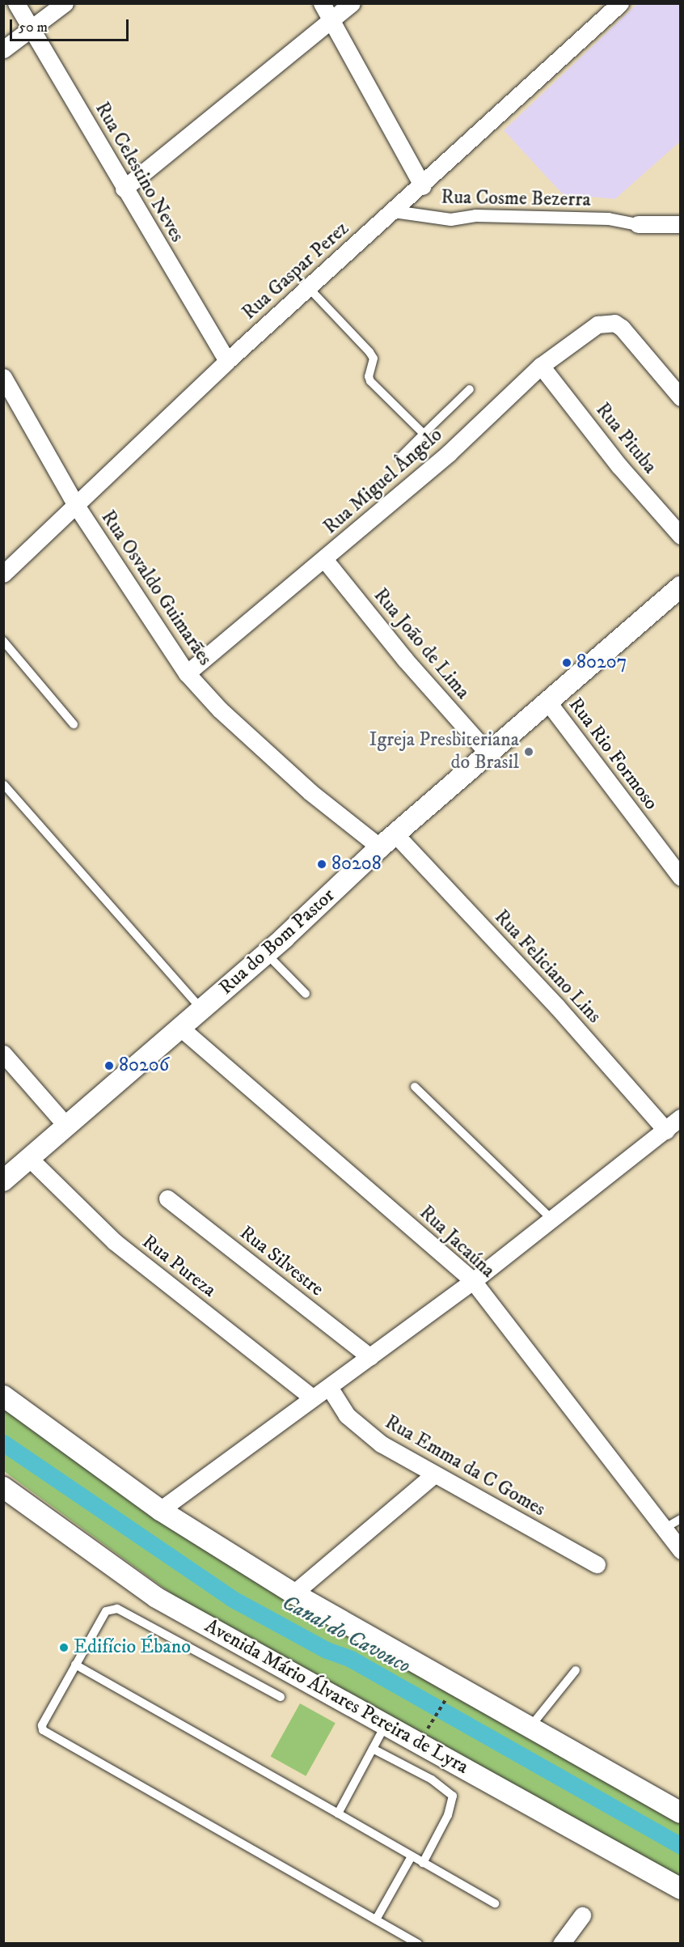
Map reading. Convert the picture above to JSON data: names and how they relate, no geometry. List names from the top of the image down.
{
  "streets": {
    "street": [
      "Rua Celestino Neves",
      "Rua Cosme Bezerra",
      "Rua Gaspar Perez",
      "Rua Pituba",
      "Rua Miguel Ângelo",
      "Rua Osvaldo Guimarães",
      "Rua João de Lima",
      "Rua Rio Formoso",
      "Rua do Bom Pastor",
      "Rua Feliciano Lins",
      "Rua Jacaúna",
      "Rua Silvestre",
      "Rua Pureza",
      "Rua Emma da C Gomes",
      "Avenida Mário Álvares Pereira de Lyra"
    ]
  },
  "crossings": [
    ["Rua Celestino Neves", "Rua Gaspar Perez"],
    ["Rua Cosme Bezerra", "Rua Gaspar Perez"],
    ["Rua Gaspar Perez", "Rua Osvaldo Guimarães"],
    ["Rua Pituba", "Rua Miguel Ângelo"],
    ["Rua Miguel Ângelo", "Rua Osvaldo Guimarães"],
    ["Rua Miguel Ângelo", "Rua João de Lima"],
    ["Rua Osvaldo Guimarães", "Rua do Bom Pastor"],
    ["Rua Osvaldo Guimarães", "Rua Feliciano Lins"],
    ["Rua João de Lima", "Rua do Bom Pastor"],
    ["Rua Rio Formoso", "Rua do Bom Pastor"],
    ["Rua do Bom Pastor", "Rua Feliciano Lins"],
    ["Rua do Bom Pastor", "Rua Jacaúna"],
    ["Rua do Bom Pastor", "Rua Pureza"]
  ],
  "water": ["Canal do Cavouco"],
  "places": [
    "80207",
    "Igreja Presbiteriana do Brasil",
    "80208",
    "80206",
    "Edifício Ébano"
  ],
  "scale_bar": "50 m"
}
